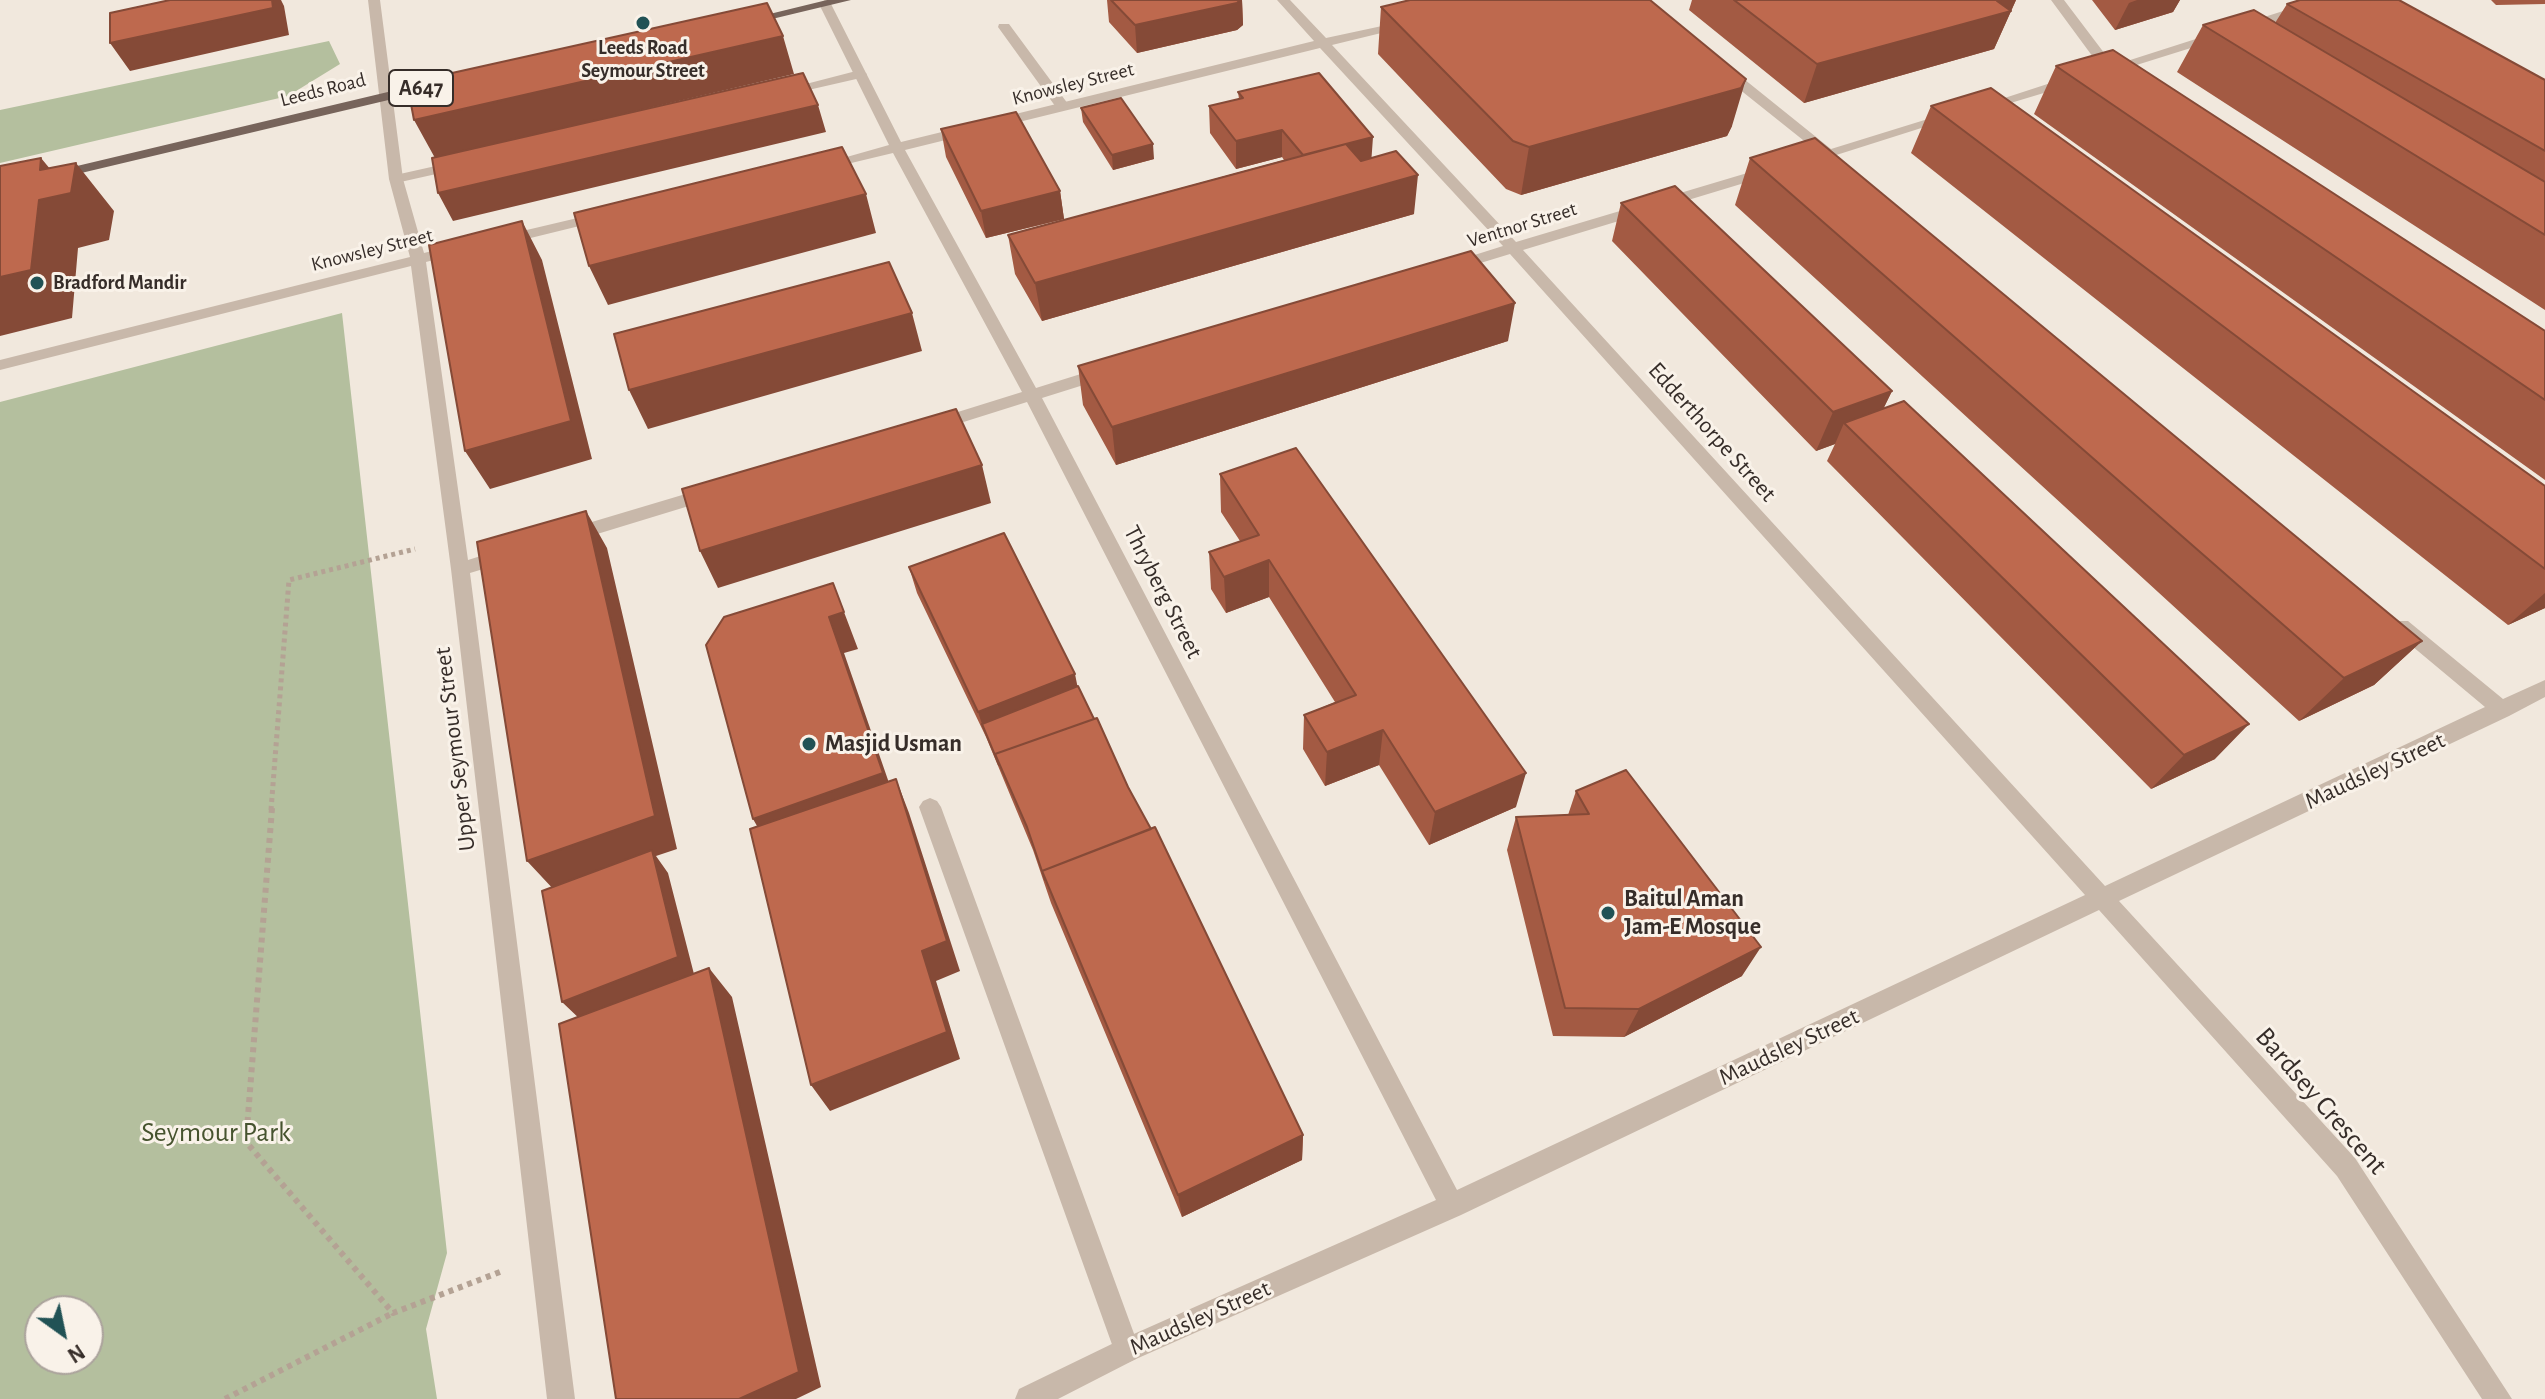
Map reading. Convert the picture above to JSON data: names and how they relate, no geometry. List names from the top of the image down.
{
  "streets": {
    "main road": ["A647", "Leeds Road"],
    "street": [
      "Knowsley Street",
      "Ventnor Street",
      "Edderthorpe Street",
      "Thryberg Street",
      "Upper Seymour Street",
      "Maudsley Street",
      "Bardsey Crescent"
    ]
  },
  "crossings": [
    ["Knowsley Street", "Edderthorpe Street"],
    ["Knowsley Street", "Thryberg Street"],
    ["Knowsley Street", "Upper Seymour Street"],
    ["Leeds Road", "Upper Seymour Street"],
    ["Ventnor Street", "Edderthorpe Street"],
    ["Edderthorpe Street", "Maudsley Street"],
    ["Edderthorpe Street", "Bardsey Crescent"],
    ["Thryberg Street", "Maudsley Street"],
    ["Maudsley Street", "Bardsey Crescent"]
  ],
  "parks": ["Seymour Park"],
  "places": [
    "Leeds Road Seymour Street",
    "Bradford Mandir",
    "Masjid Usman",
    "Baitul Aman Jam-E Mosque"
  ],
  "north": "bottom right"
}
